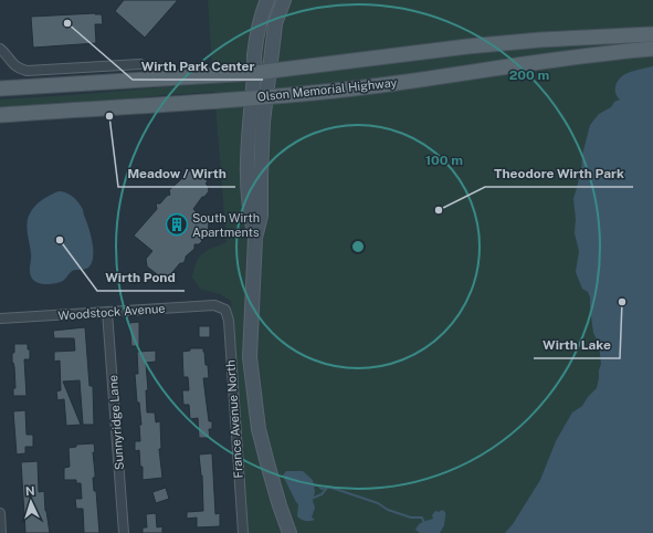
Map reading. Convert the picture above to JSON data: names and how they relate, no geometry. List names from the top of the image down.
{
  "streets": {
    "main road": ["Olson Memorial Highway"],
    "street": ["Woodstock Avenue", "France Avenue North", "Sunnyridge Lane"]
  },
  "crossings": [
    ["Woodstock Avenue", "France Avenue North"],
    ["Woodstock Avenue", "Sunnyridge Lane"]
  ],
  "places": {
    "other": [
      "Wirth Park Center",
      "Meadow / Wirth",
      "Theodore Wirth Park",
      "Wirth Pond",
      "Wirth Lake"
    ],
    "building": ["South Wirth Apartments"]
  },
  "north": "top",
  "rings": ["200 m", "100 m"]
}
